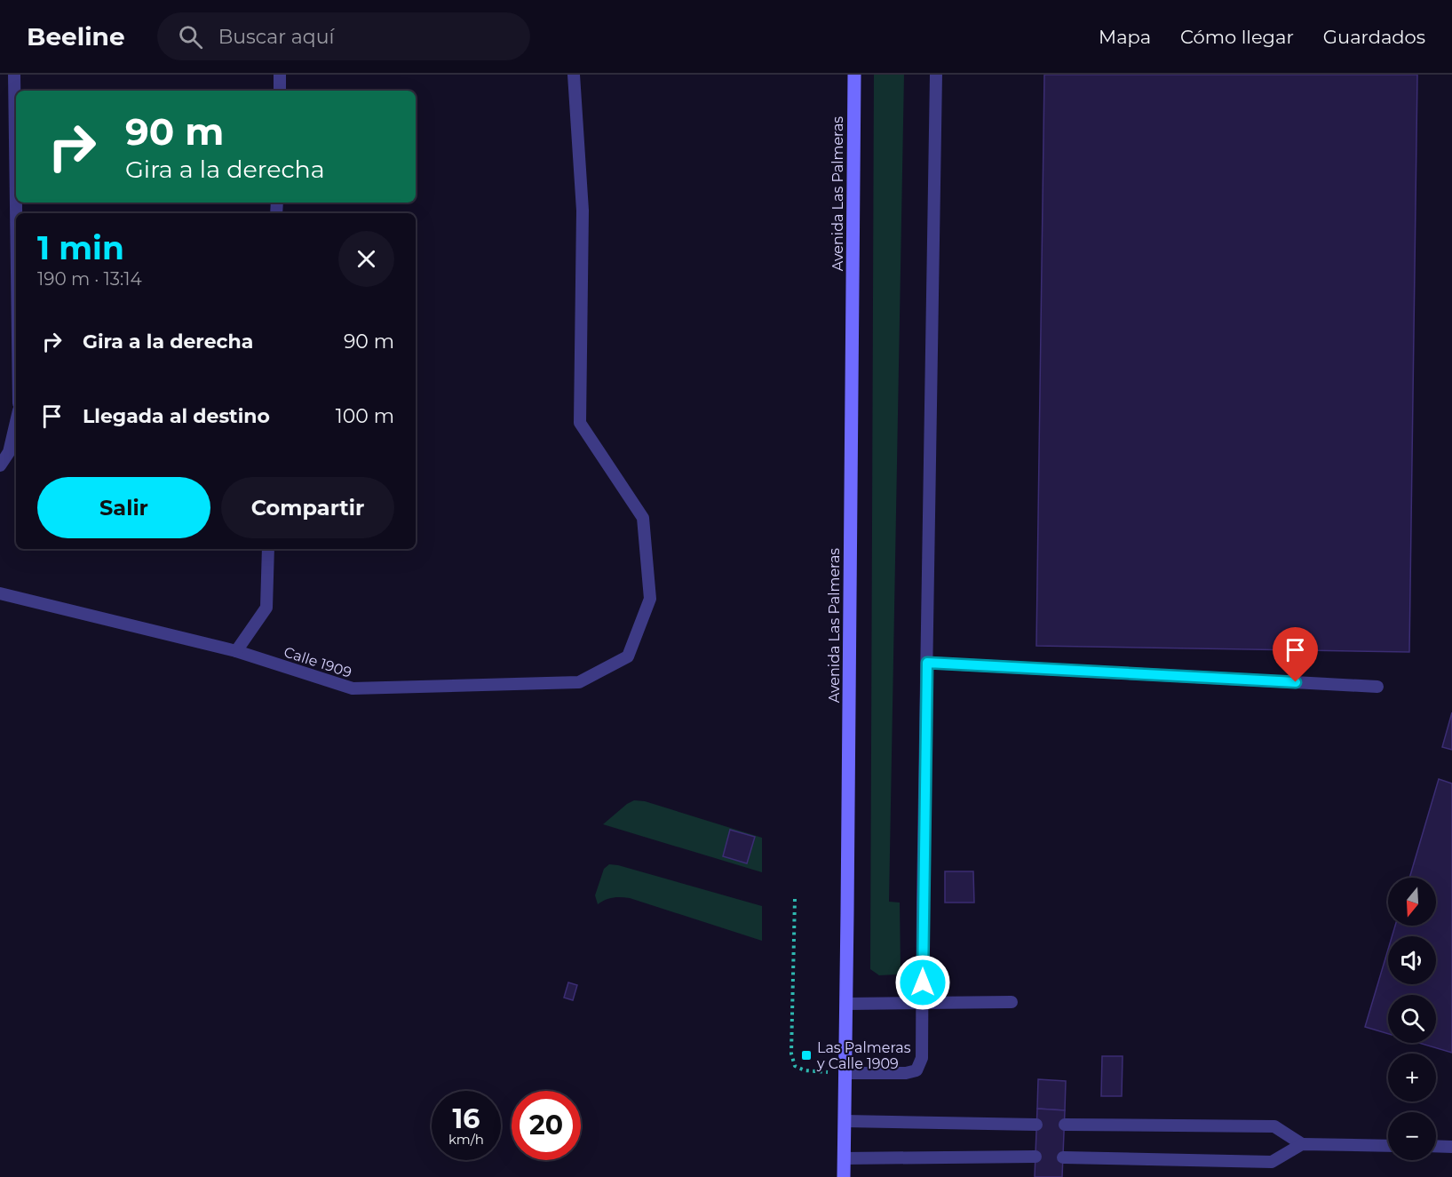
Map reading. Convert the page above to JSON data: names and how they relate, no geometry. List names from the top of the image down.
{
  "streets": {
    "main road": ["Avenida Las Palmeras"],
    "lane": ["Calle 1909"]
  },
  "places": {
    "transit": ["Las Palmeras y Calle 1909"]
  },
  "north": "bottom",
  "page": {
    "header": "Beeline",
    "search": "Buscar aquí",
    "nav": ["Mapa", "Cómo llegar", "Guardados"],
    "turn": ["90 m", "Gira a la derecha"],
    "heading": ["1 min", "190 m · 13:14"],
    "list": [
      {
        "name": "Gira a la derecha",
        "value": "90 m"
      },
      {
        "name": "Llegada al destino",
        "value": "100 m"
      }
    ],
    "buttons": ["Salir", "Compartir"],
    "map_buttons": ["+", "−"],
    "speed": "16 km/h",
    "limit": "20"
  }
}
